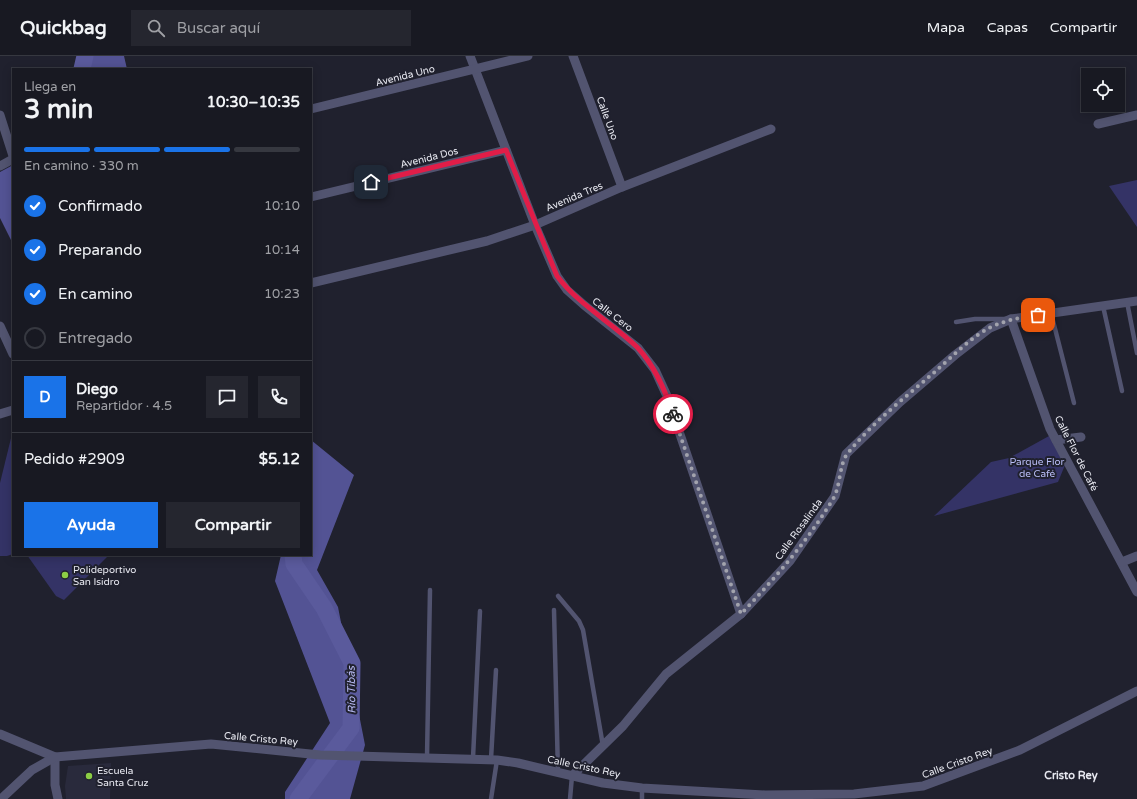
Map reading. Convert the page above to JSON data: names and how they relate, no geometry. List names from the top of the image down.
{
  "streets": {
    "street": [
      "Avenida Uno",
      "Calle Uno",
      "Avenida Dos",
      "Avenida Tres",
      "Calle Cero",
      "Calle Flor de Café",
      "Calle Rosalinda",
      "Calle Cristo Rey"
    ]
  },
  "crossings": [
    ["Avenida Uno", "Calle Cero"],
    ["Calle Uno", "Avenida Tres"],
    ["Avenida Dos", "Calle Cero"],
    ["Avenida Tres", "Calle Cero"],
    ["Calle Cero", "Calle Rosalinda"],
    ["Calle Flor de Café", "Calle Rosalinda"],
    ["Calle Rosalinda", "Calle Cristo Rey"]
  ],
  "districts": ["Cristo Rey"],
  "water": ["Río Tibás"],
  "parks": ["Parque Flor de Café"],
  "places": ["Polideportivo San Isidro", "Escuela Santa Cruz"],
  "page": {
    "header": "Quickbag",
    "search": "Buscar aquí",
    "nav": ["Mapa", "Capas", "Compartir"],
    "heading": ["3 min", "Llega en", "10:30–10:35"],
    "panel": [
      "Diego",
      "Repartidor · 4.5",
      "Pedido #2909",
      "$5.12"
    ],
    "bar": "En camino · 330 m",
    "list": [
      ["Confirmado", "10:10"],
      ["Preparando", "10:14"],
      ["En camino", "10:23"],
      "Entregado"
    ],
    "round": "D",
    "buttons": ["Ayuda", "Compartir"]
  }
}
